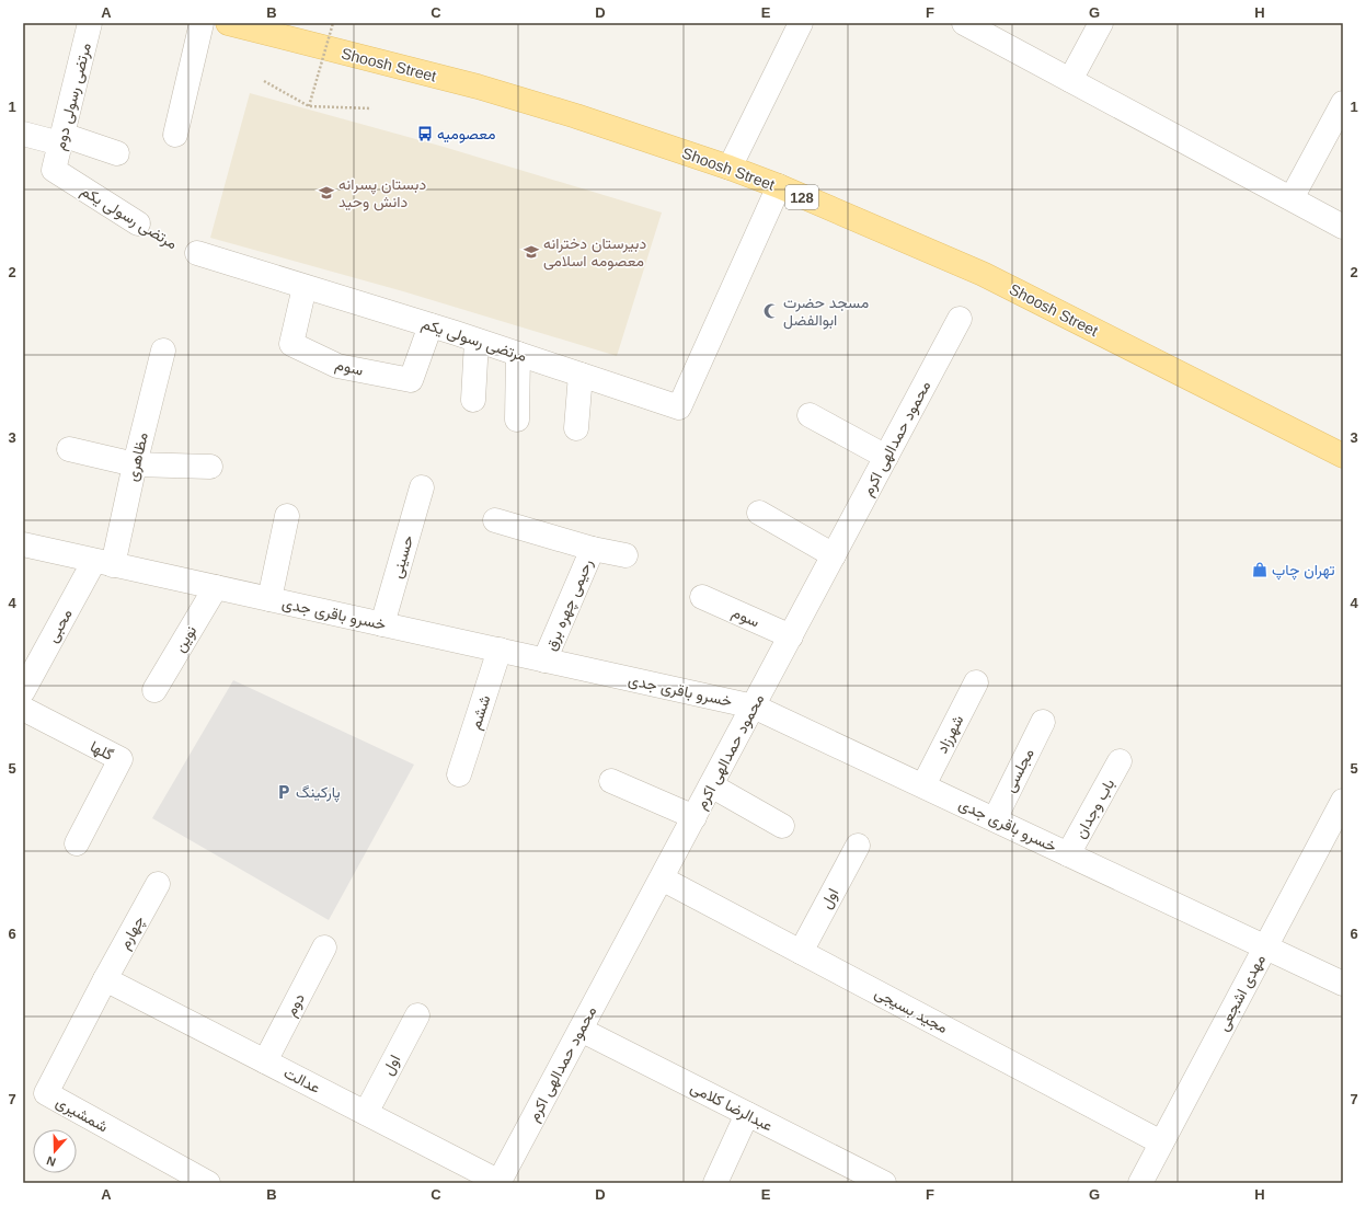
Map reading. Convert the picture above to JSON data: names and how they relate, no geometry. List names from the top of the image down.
{
  "streets": {
    "main road": ["Shoosh Street", "128"],
    "street": [
      "مرتضی رسولی دوم",
      "مرتضی رسولی یکم",
      "سوم",
      "محمود حمدالهی اکرم",
      "مظاهری",
      "حسینی",
      "رحیمی چهره برق",
      "خسرو باقری جدی",
      "محبی",
      "نوین",
      "ششم",
      "شهرزاد",
      "گلها",
      "مجلسی",
      "باب وجدان",
      "اول",
      "چهارم",
      "مهدی اشجعی",
      "دوم",
      "مجید بسیجی",
      "عدالت",
      "عبدالرضا کلامی",
      "شمشیری"
    ]
  },
  "crossings": [
    ["Shoosh Street", "مرتضی رسولی یکم"],
    ["مرتضی رسولی دوم", "مرتضی رسولی یکم"],
    ["مرتضی رسولی یکم", "سوم"],
    ["سوم", "محمود حمدالهی اکرم"],
    ["محمود حمدالهی اکرم", "خسرو باقری جدی"],
    ["محمود حمدالهی اکرم", "مجید بسیجی"],
    ["محمود حمدالهی اکرم", "عدالت"],
    ["محمود حمدالهی اکرم", "عبدالرضا کلامی"],
    ["مظاهری", "خسرو باقری جدی"],
    ["مظاهری", "محبی"],
    ["حسینی", "خسرو باقری جدی"],
    ["رحیمی چهره برق", "خسرو باقری جدی"],
    ["خسرو باقری جدی", "محبی"],
    ["خسرو باقری جدی", "نوین"],
    ["خسرو باقری جدی", "ششم"],
    ["خسرو باقری جدی", "شهرزاد"],
    ["خسرو باقری جدی", "مجلسی"],
    ["خسرو باقری جدی", "باب وجدان"],
    ["خسرو باقری جدی", "مهدی اشجعی"],
    ["اول", "مجید بسیجی"],
    ["اول", "عدالت"],
    ["چهارم", "عدالت"],
    ["چهارم", "شمشیری"],
    ["مهدی اشجعی", "مجید بسیجی"],
    ["دوم", "عدالت"],
    ["عدالت", "شمشیری"]
  ],
  "places": {
    "bus stop": ["معصومیه"],
    "school or university": ["دبستان پسرانه دانش وحید", "دبیرستان دخترانه معصومه اسلامی"],
    "mosque": ["مسجد حضرت ابوالفضل"],
    "shop": ["تهران چاپ"],
    "parking": ["پارکینگ"]
  },
  "north": "bottom",
  "grid": {
    "columns": [
      "A",
      "B",
      "C",
      "D",
      "E",
      "F",
      "G",
      "H"
    ],
    "rows": [
      "1",
      "2",
      "3",
      "4",
      "5",
      "6",
      "7"
    ]
  }
}
